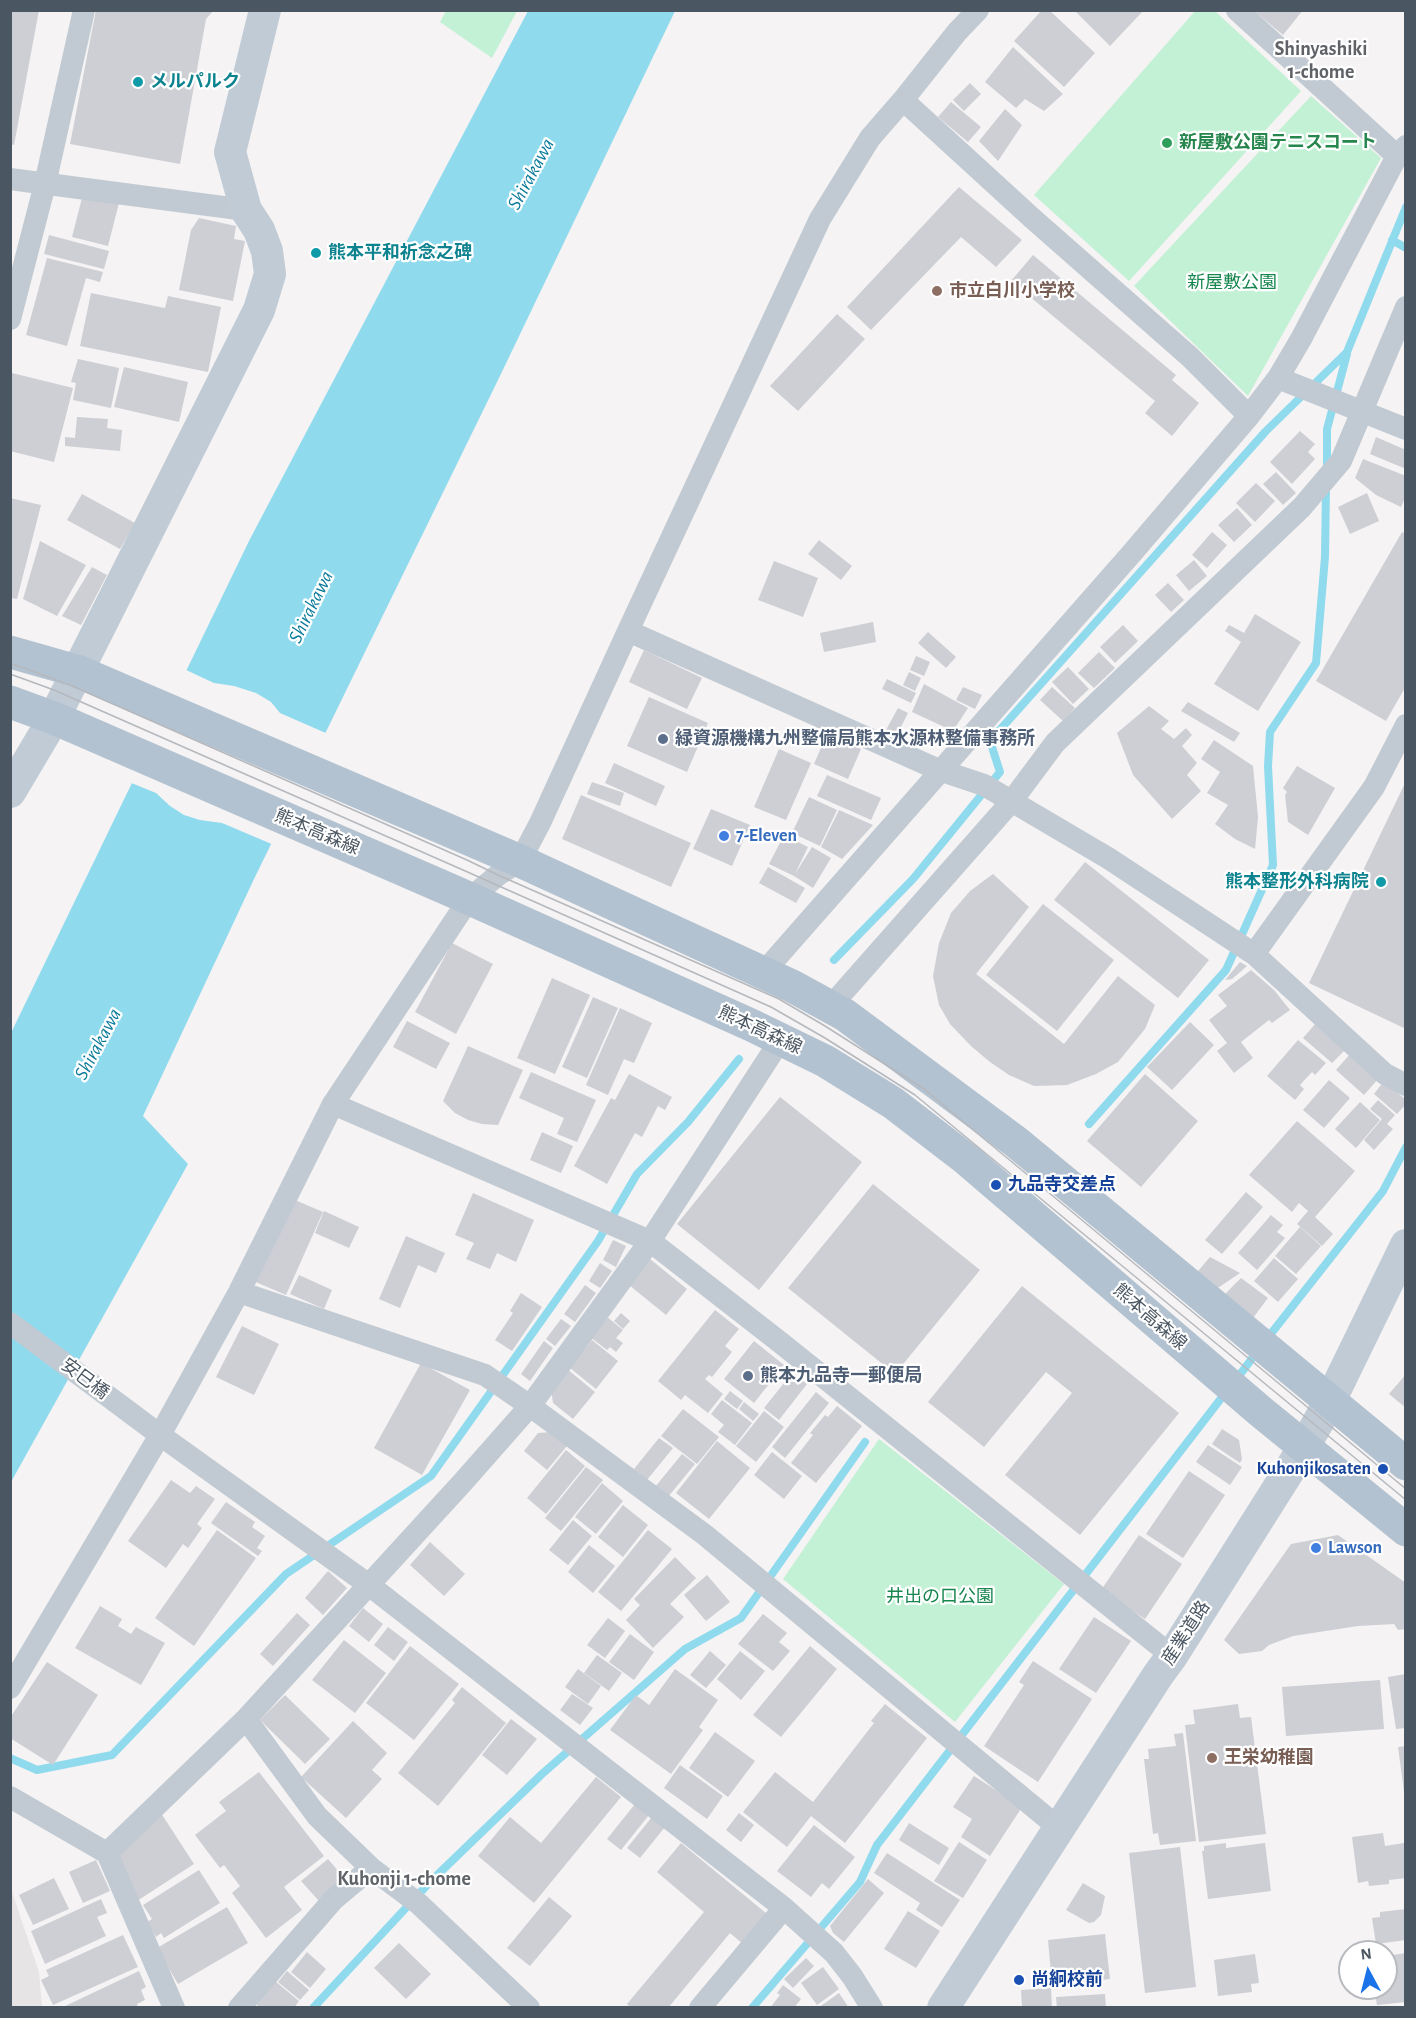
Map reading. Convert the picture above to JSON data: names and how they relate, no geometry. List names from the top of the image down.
{
  "streets": {
    "main road": ["熊本高森線"],
    "street": ["安巳橋", "産業道路"]
  },
  "crossings": [
    ["熊本高森線", "産業道路"]
  ],
  "districts": ["Shinyashiki 1-chome", "Kuhonji 1-chome"],
  "water": ["Shirakawa"],
  "parks": ["新屋敷公園", "井出の口公園"],
  "places": [
    "メルパルク",
    "新屋敷公園テニスコート",
    "熊本平和祈念之碑",
    "市立白川小学校",
    "緑資源機構九州整備局熊本水源林整備事務所",
    "7-Eleven",
    "熊本整形外科病院",
    "九品寺交差点",
    "熊本九品寺一郵便局",
    "Kuhonjikosaten",
    "Lawson",
    "王栄幼稚園",
    "尚絅校前"
  ],
  "north": "top"
}
